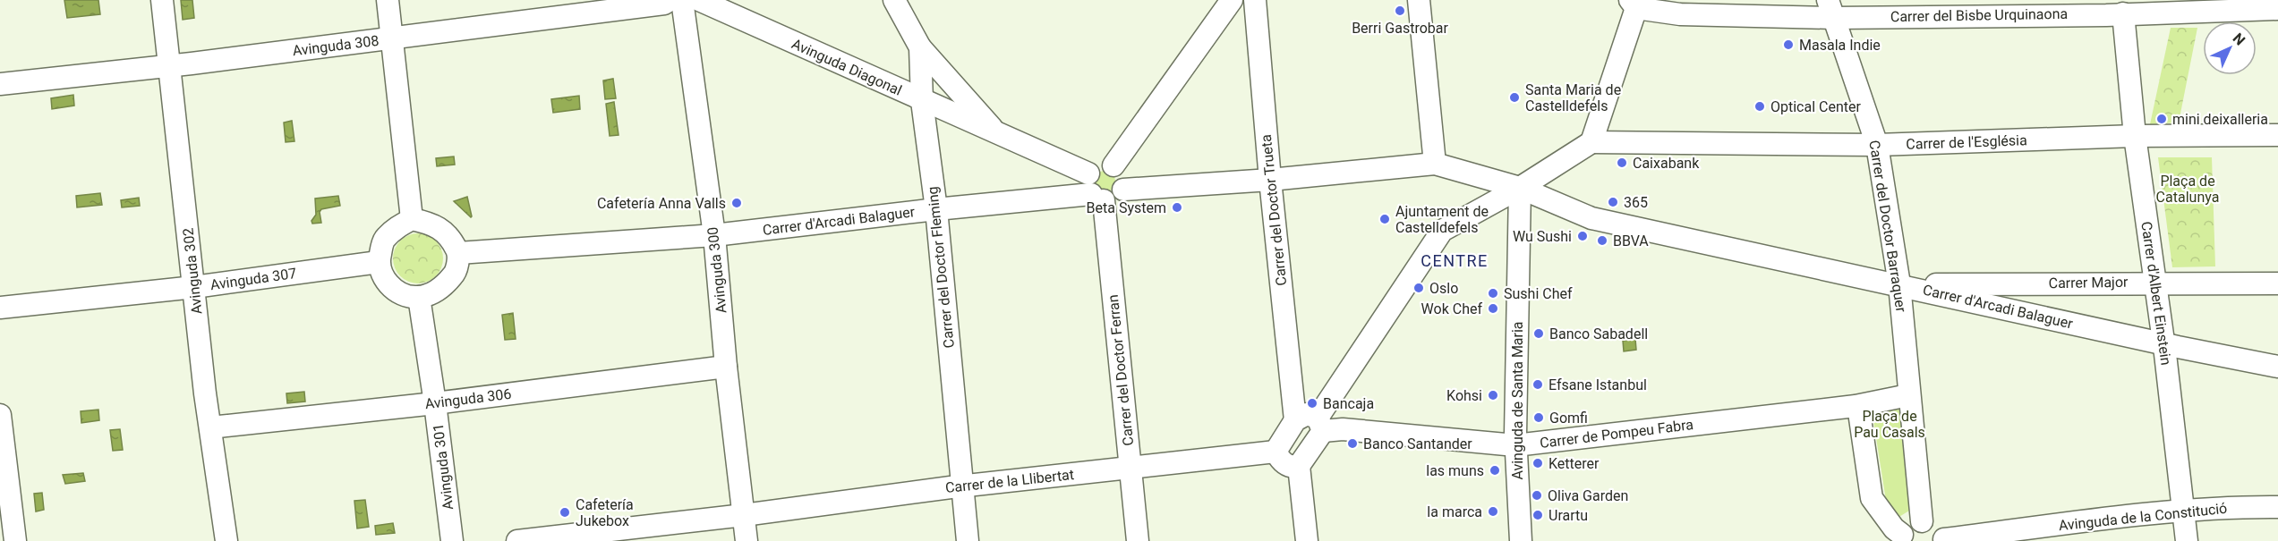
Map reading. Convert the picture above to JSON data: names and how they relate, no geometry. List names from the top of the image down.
{
  "streets": {
    "street": [
      "Carrer del Bisbe Urquinaona",
      "Avinguda 308",
      "Avinguda Diagonal",
      "Carrer de l'Església",
      "Carrer del Doctor Trueta",
      "Carrer d'Arcadi Balaguer",
      "Carrer del Doctor Barraquer",
      "Carrer del Doctor Fleming",
      "Avinguda 300",
      "Avinguda 302",
      "Avinguda 307",
      "Carrer Major",
      "Carrer d'Albert Einstein",
      "Carrer del Doctor Ferran",
      "Avinguda 306",
      "Avinguda de Santa Maria",
      "Carrer de Pompeu Fabra",
      "Avinguda 301",
      "Carrer de la Llibertat",
      "Avinguda de la Constitució"
    ]
  },
  "crossings": [
    ["Carrer del Bisbe Urquinaona", "Carrer del Doctor Barraquer"],
    ["Carrer del Bisbe Urquinaona", "Carrer d'Albert Einstein"],
    ["Avinguda 308", "Avinguda 302"],
    ["Avinguda Diagonal", "Carrer d'Arcadi Balaguer"],
    ["Avinguda Diagonal", "Carrer del Doctor Fleming"],
    ["Avinguda Diagonal", "Carrer del Doctor Ferran"],
    ["Carrer de l'Església", "Carrer del Doctor Barraquer"],
    ["Carrer de l'Església", "Carrer d'Albert Einstein"],
    ["Carrer del Doctor Trueta", "Carrer de Pompeu Fabra"],
    ["Carrer d'Arcadi Balaguer", "Carrer del Doctor Barraquer"],
    ["Carrer d'Arcadi Balaguer", "Carrer del Doctor Fleming"],
    ["Carrer d'Arcadi Balaguer", "Avinguda 300"],
    ["Carrer d'Arcadi Balaguer", "Carrer Major"],
    ["Carrer d'Arcadi Balaguer", "Carrer d'Albert Einstein"],
    ["Carrer d'Arcadi Balaguer", "Carrer del Doctor Ferran"],
    ["Carrer d'Arcadi Balaguer", "Avinguda de Santa Maria"],
    ["Carrer del Doctor Barraquer", "Carrer Major"],
    ["Carrer del Doctor Barraquer", "Carrer de Pompeu Fabra"],
    ["Carrer del Doctor Fleming", "Carrer de la Llibertat"],
    ["Avinguda 300", "Avinguda 306"],
    ["Avinguda 300", "Carrer de la Llibertat"],
    ["Avinguda 302", "Avinguda 307"],
    ["Avinguda 302", "Avinguda 306"],
    ["Avinguda 307", "Avinguda 301"],
    ["Carrer Major", "Carrer d'Albert Einstein"],
    ["Carrer d'Albert Einstein", "Avinguda de la Constitució"],
    ["Carrer del Doctor Ferran", "Carrer de la Llibertat"],
    ["Avinguda 306", "Avinguda 301"],
    ["Avinguda de Santa Maria", "Carrer de Pompeu Fabra"]
  ],
  "districts": ["CENTRE"],
  "parks": ["Plaça de Catalunya", "Plaça de Pau Casals"],
  "places": [
    "Berri Gastrobar",
    "Masala Indie",
    "Santa Maria de Castelldefels",
    "Optical Center",
    "mini deixalleria",
    "Caixabank",
    "365",
    "Cafetería Anna Valls",
    "Beta System",
    "Ajuntament de Castelldefels",
    "Wu Sushi",
    "BBVA",
    "Oslo",
    "Sushi Chef",
    "Wok Chef",
    "Banco Sabadell",
    "Efsane Istanbul",
    "Kohsi",
    "Bancaja",
    "Gomfi",
    "Banco Santander",
    "Ketterer",
    "las muns",
    "Oliva Garden",
    "la marca",
    "Cafetería Jukebox",
    "Urartu"
  ],
  "north": "top right"
}
